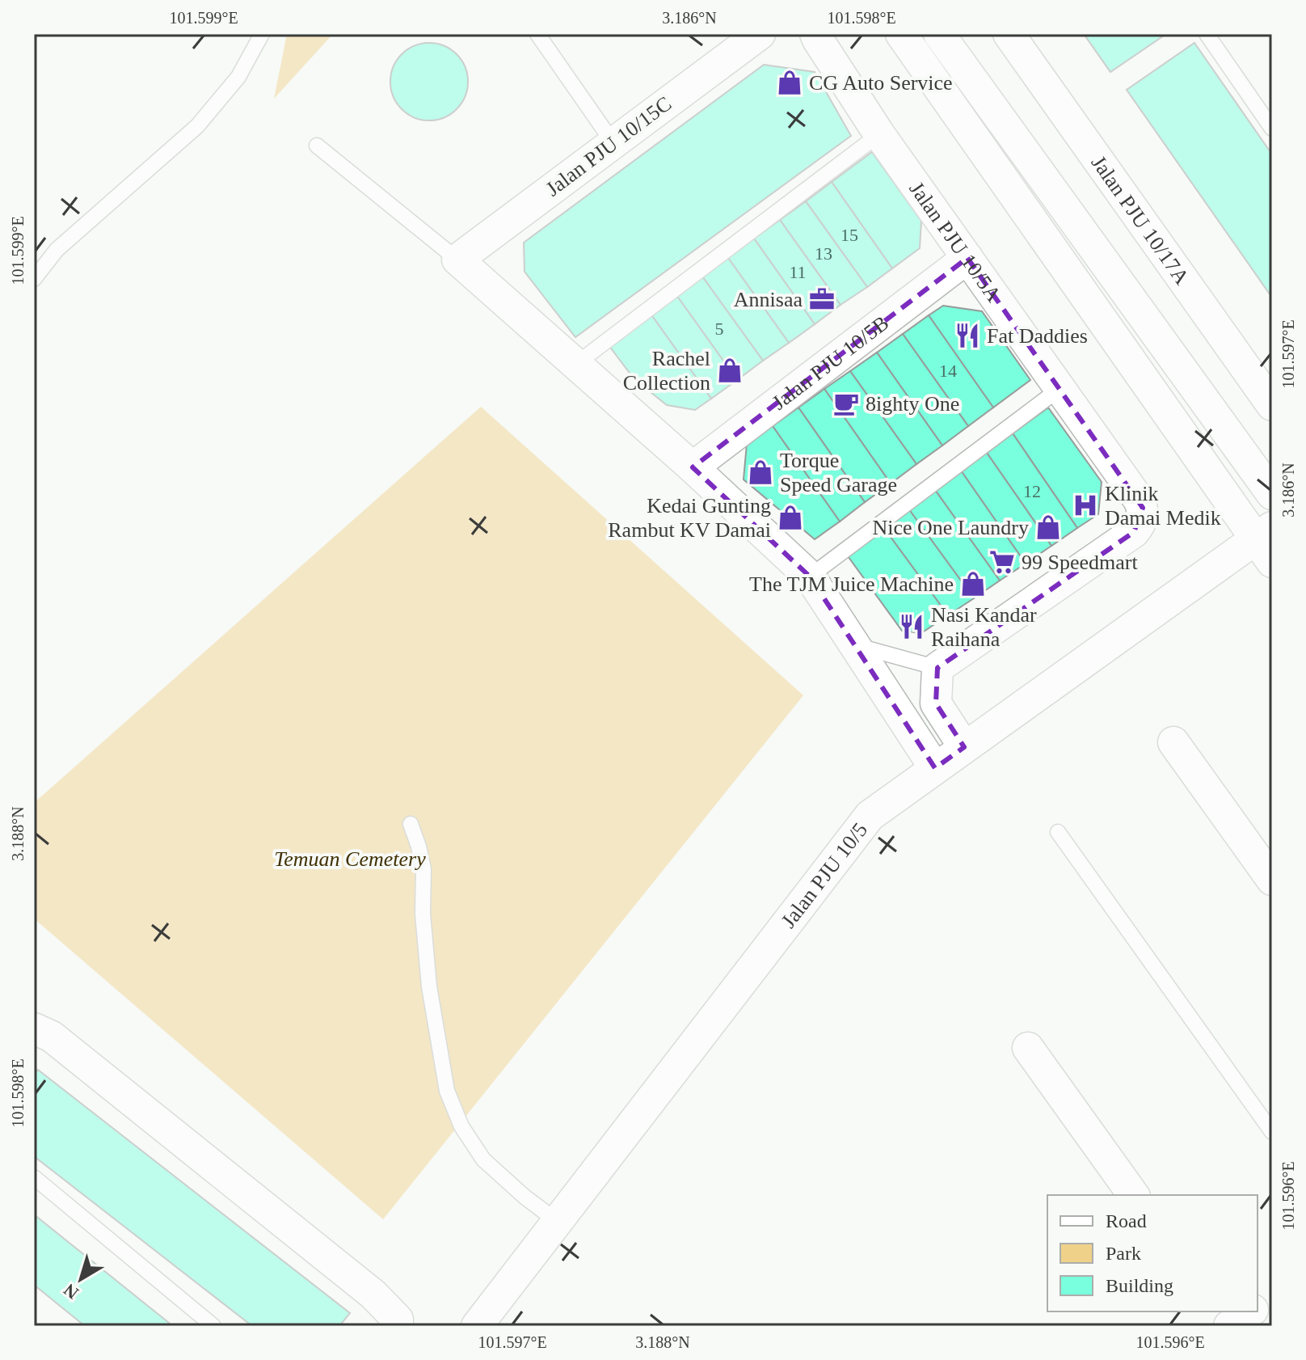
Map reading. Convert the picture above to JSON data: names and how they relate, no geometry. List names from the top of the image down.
{
  "streets": {
    "street": [
      "Jalan PJU 10/15C",
      "Jalan PJU 10/17A",
      "Jalan PJU 10/5A",
      "Jalan PJU 10/5B",
      "Jalan PJU 10/5"
    ]
  },
  "crossings": [
    ["Jalan PJU 10/5A", "Jalan PJU 10/5B"]
  ],
  "parks": ["Temuan Cemetery"],
  "places": {
    "shop": [
      "CG Auto Service",
      "Rachel Collection",
      "Torque Speed Garage",
      "Kedai Gunting Rambut KV Damai",
      "Nice One Laundry",
      "The TJM Juice Machine"
    ],
    "office": ["Annisaa"],
    "restaurant": ["Fat Daddies", "Nasi Kandar Raihana"],
    "cafe": ["8ighty One"],
    "hospital": ["Klinik Damai Medik"],
    "supermarket": ["99 Speedmart"]
  },
  "house_numbers": [
    "15",
    "13",
    "11",
    "5",
    "14",
    "12"
  ],
  "legend": ["Road", "Park", "Building"],
  "north": "bottom left",
  "coordinates": [
    "101.599°E",
    "3.186°N",
    "101.598°E",
    "101.597°E",
    "3.188°N",
    "101.596°E"
  ]
}
